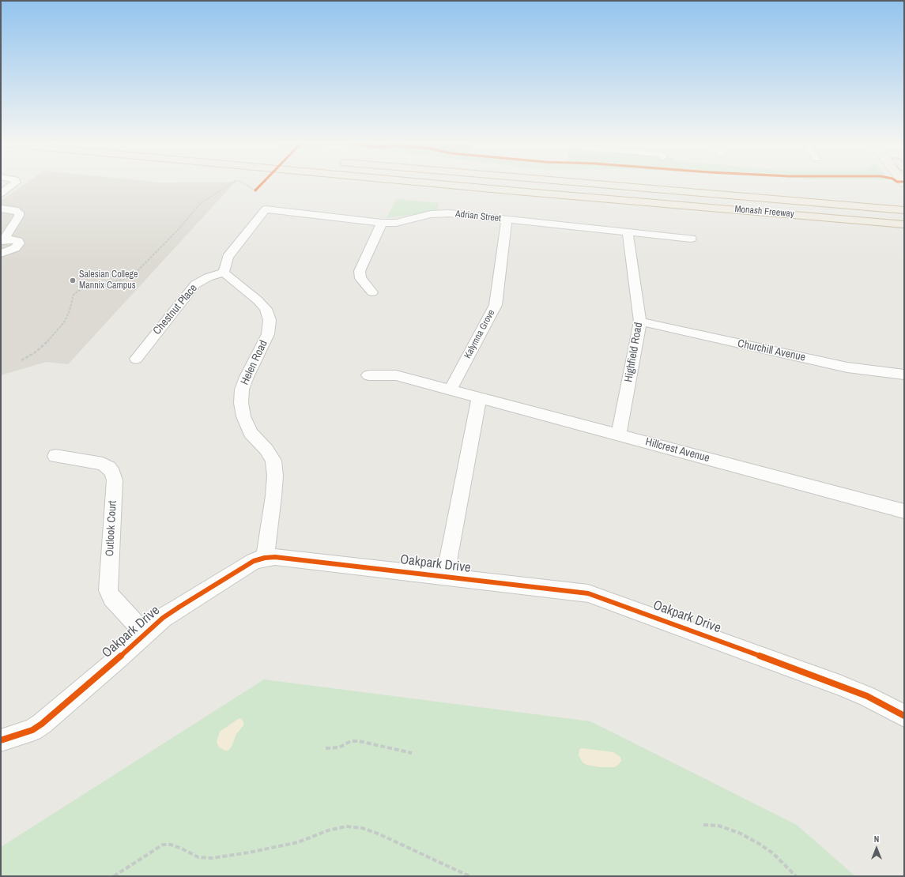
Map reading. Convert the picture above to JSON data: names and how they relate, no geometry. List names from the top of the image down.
{
  "streets": {
    "highway": ["Monash Freeway"],
    "street": [
      "Adrian Street",
      "Chestnut Place",
      "Kalymna Grove",
      "Churchill Avenue",
      "Highfield Road",
      "Helen Road",
      "Hillcrest Avenue",
      "Outlook Court",
      "Oakpark Drive"
    ]
  },
  "crossings": [
    ["Adrian Street", "Chestnut Place"],
    ["Adrian Street", "Kalymna Grove"],
    ["Adrian Street", "Highfield Road"],
    ["Adrian Street", "Helen Road"],
    ["Chestnut Place", "Helen Road"],
    ["Kalymna Grove", "Hillcrest Avenue"],
    ["Churchill Avenue", "Highfield Road"],
    ["Highfield Road", "Hillcrest Avenue"],
    ["Helen Road", "Oakpark Drive"],
    ["Outlook Court", "Oakpark Drive"]
  ],
  "places": ["Salesian College Mannix Campus"],
  "north": "top"
}
